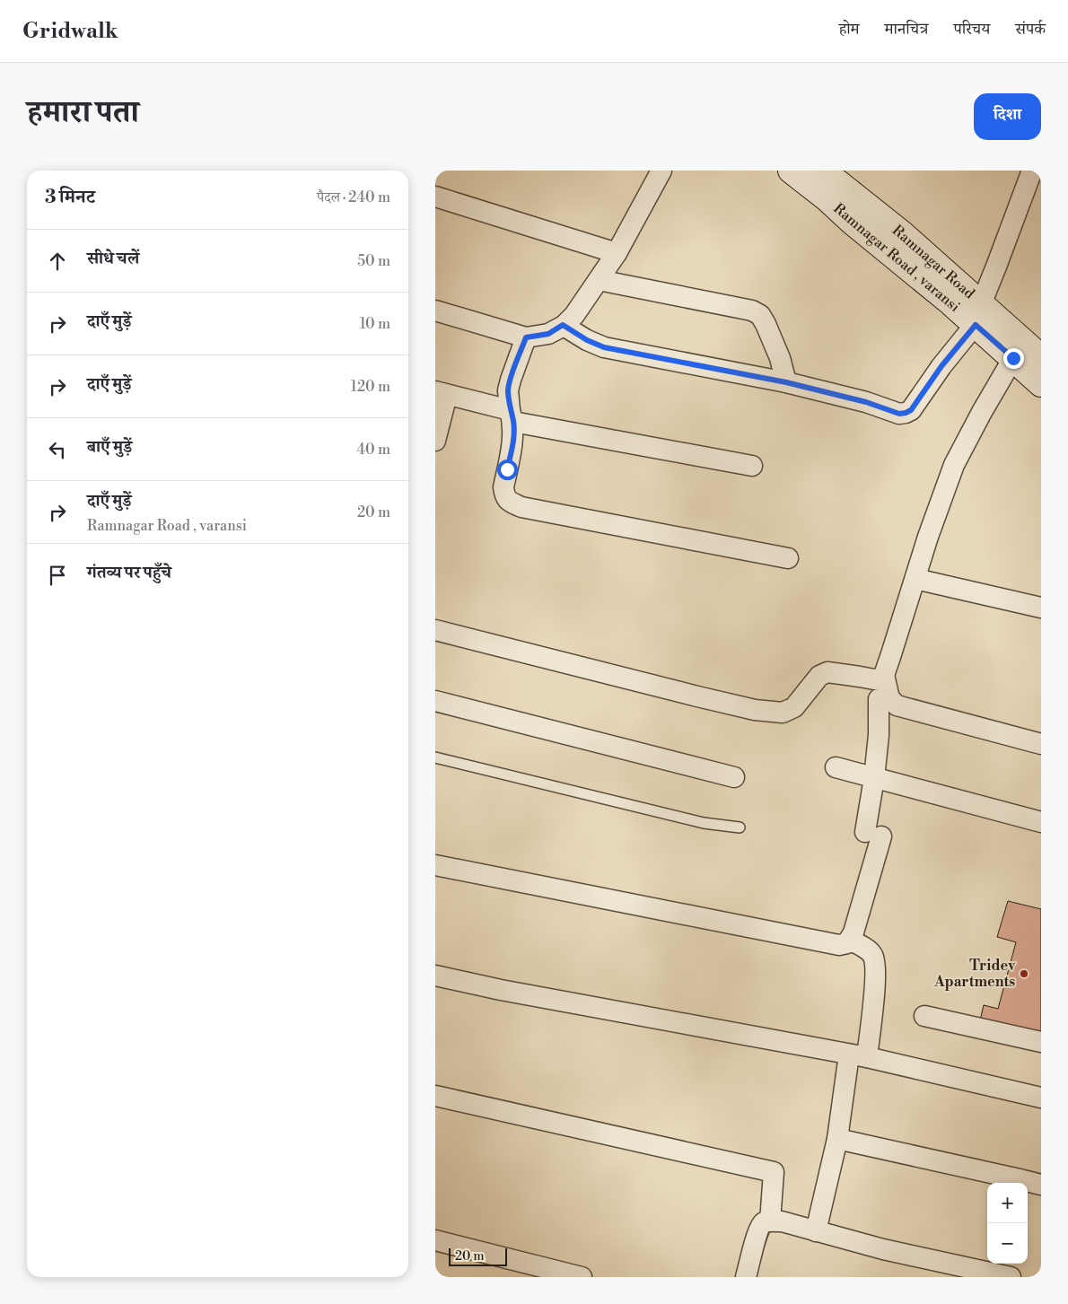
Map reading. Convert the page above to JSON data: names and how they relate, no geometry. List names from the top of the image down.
{
  "streets": {
    "main road": ["Ramnagar Road , varansi", "Ramnagar Road"]
  },
  "crossings": [
    ["Ramnagar Road , varansi", "Ramnagar Road"]
  ],
  "places": ["Tridev Apartments"],
  "scale_bar": "20 m",
  "page": {
    "header": "Gridwalk",
    "nav": [
      "होम",
      "मानचित्र",
      "परिचय",
      "संपर्क"
    ],
    "title": "हमारा पता",
    "buttons": "दिशा",
    "heading": ["3 मिनट", "पैदल · 240 m"],
    "list": [
      ["सीधे चलें", "50 m"],
      ["दाएँ मुड़ें", "10 m"],
      ["दाएँ मुड़ें", "120 m"],
      ["बाएँ मुड़ें", "40 m"],
      ["दाएँ मुड़ें", "Ramnagar Road , varansi", "20 m"],
      "गंतव्य पर पहुँचे"
    ],
    "map_buttons": ["+", "−"],
    "scale": "20 m"
  }
}
